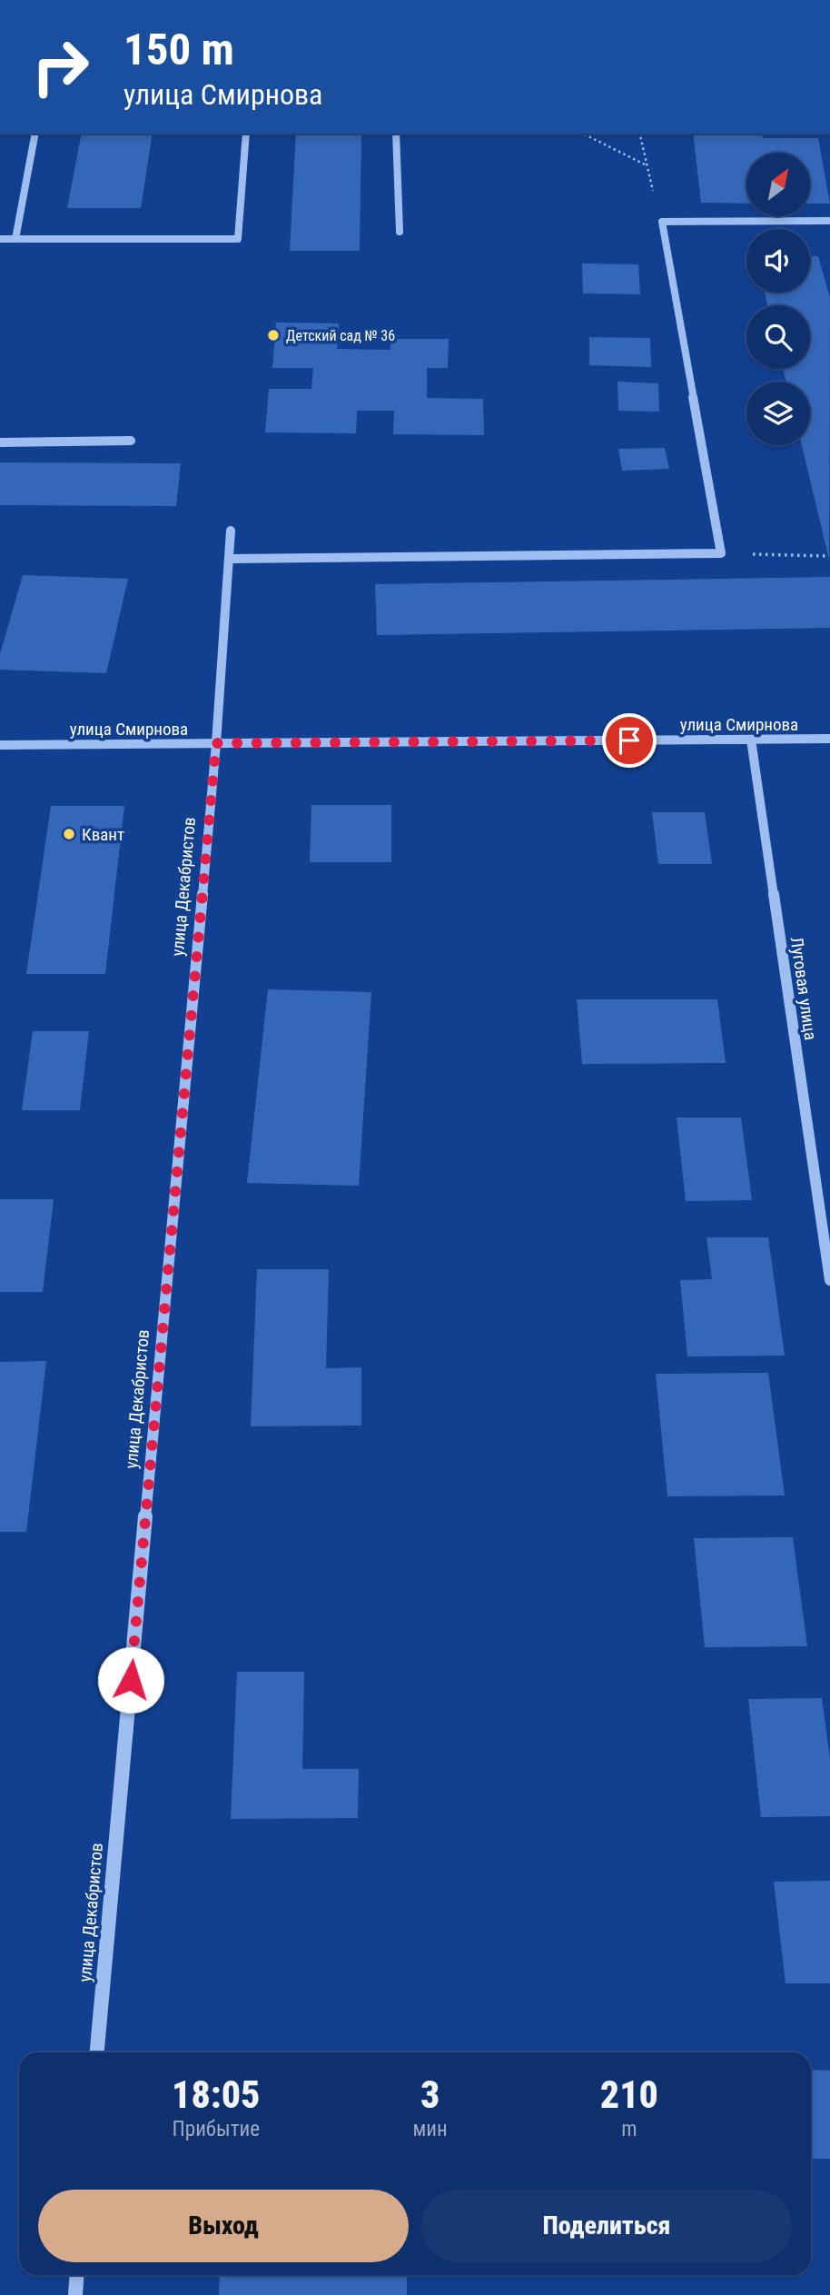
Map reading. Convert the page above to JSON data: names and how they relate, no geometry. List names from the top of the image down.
{
  "streets": {
    "street": ["улица Смирнова", "улица Декабристов", "Луговая улица"]
  },
  "crossings": [
    ["улица Смирнова", "улица Декабристов"],
    ["улица Смирнова", "Луговая улица"]
  ],
  "places": ["Детский сад № 36", "Квант"],
  "north": "top right",
  "page": {
    "turn": ["150 m", "улица Смирнова"],
    "eta": [
      "18:05",
      "Прибытие",
      "3",
      "мин",
      "210",
      "m"
    ],
    "buttons": ["Выход", "Поделиться"]
  }
}
